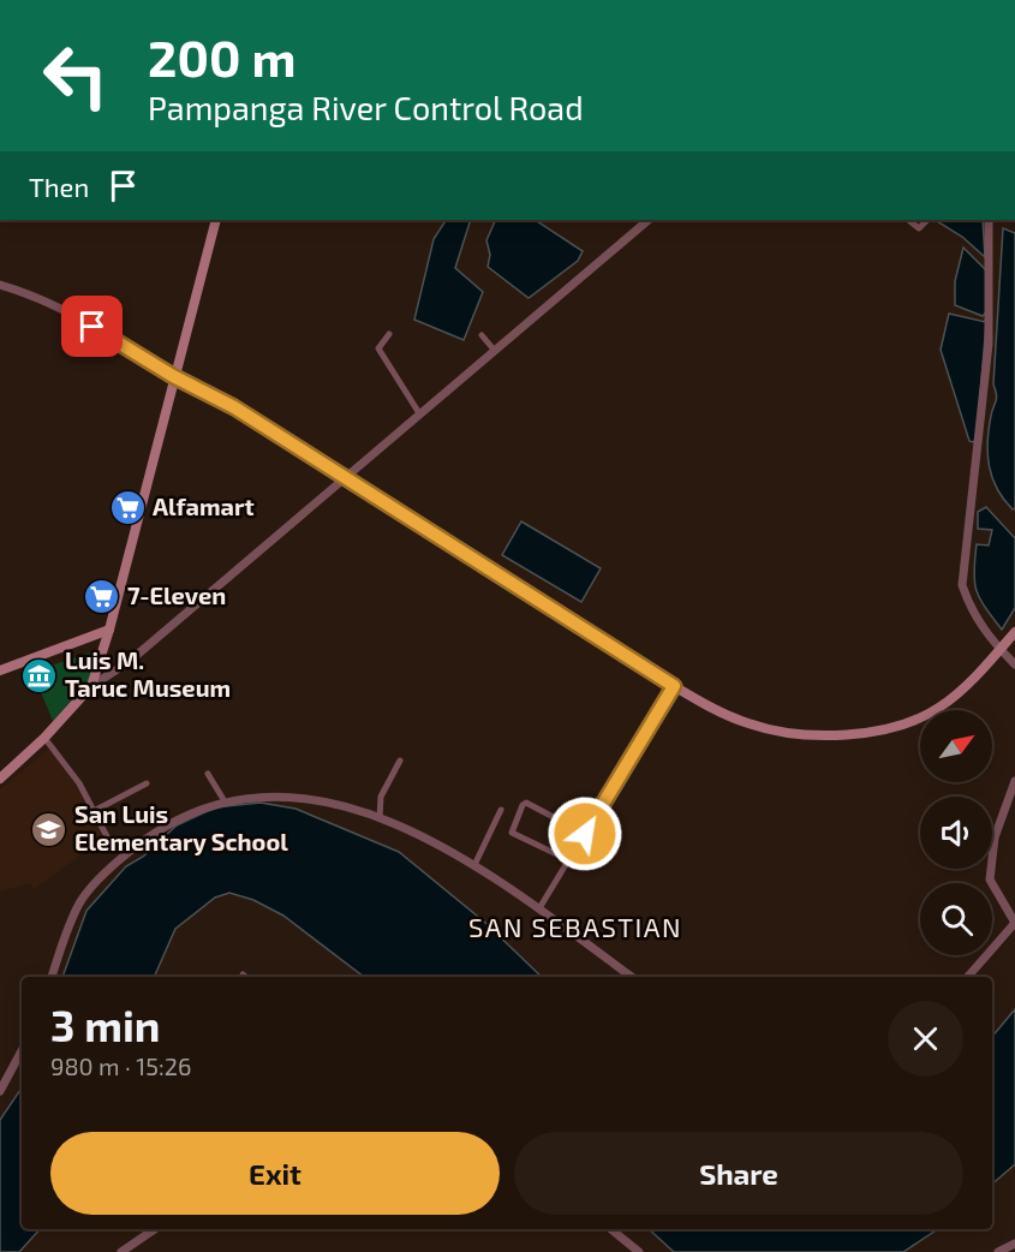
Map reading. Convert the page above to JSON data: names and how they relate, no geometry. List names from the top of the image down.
{
  "districts": ["SAN SEBASTIAN"],
  "places": {
    "supermarket": ["Alfamart", "7-Eleven"],
    "museum": ["Luis M. Taruc Museum"],
    "school or university": ["San Luis Elementary School"]
  },
  "north": "top right",
  "page": {
    "turn": ["200 m", "Pampanga River Control Road"],
    "then": "Then",
    "heading": ["3 min", "980 m · 15:26"],
    "buttons": ["Exit", "Share"]
  }
}
